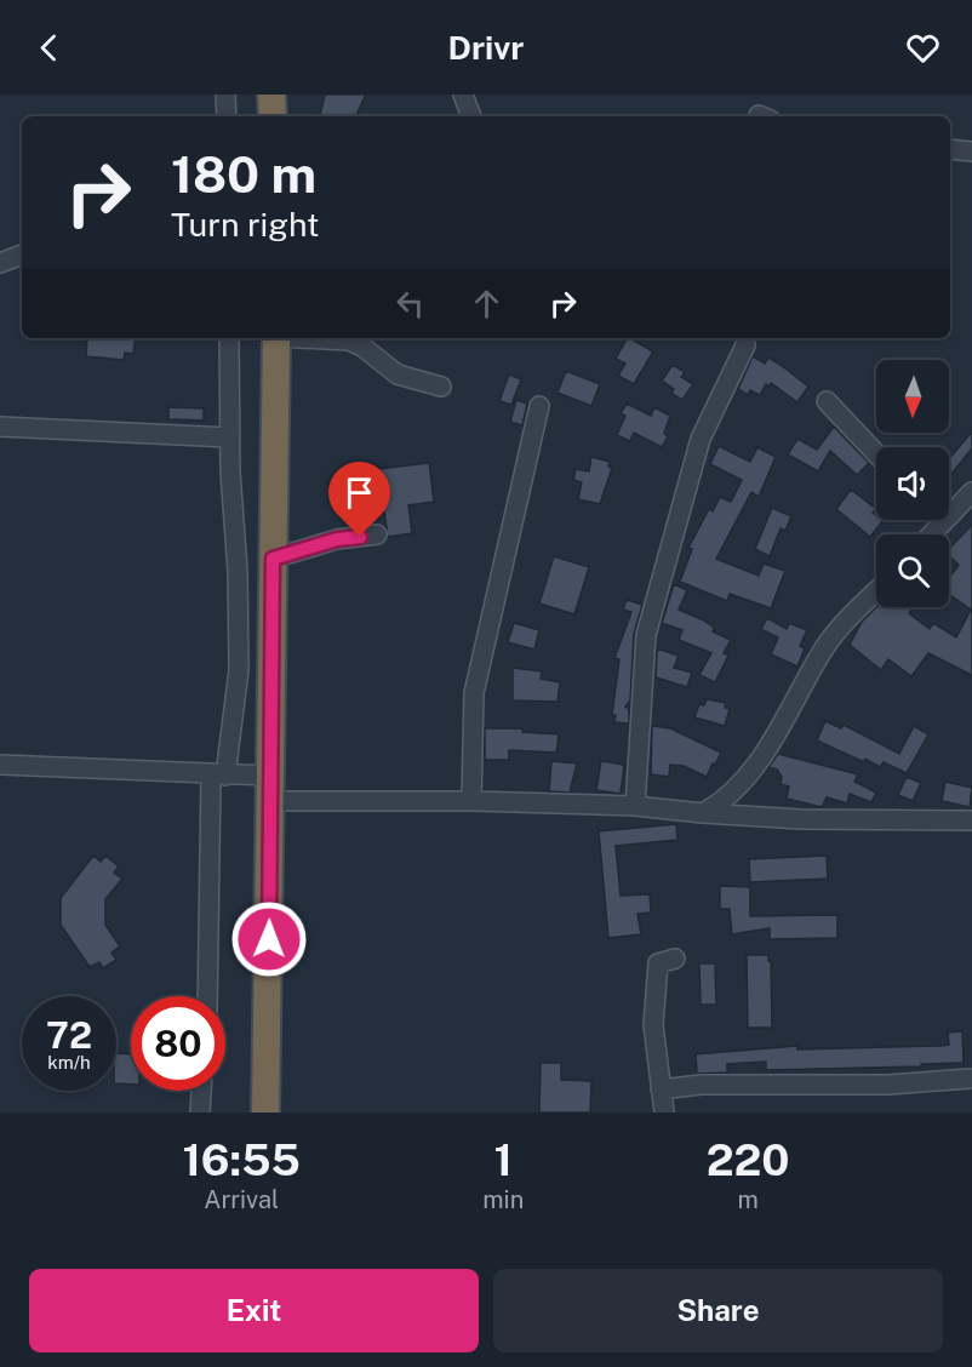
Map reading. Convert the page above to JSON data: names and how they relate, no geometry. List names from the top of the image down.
{
  "north": "bottom",
  "page": {
    "header": "Drivr",
    "turn": ["180 m", "Turn right"],
    "speed": "72 km/h",
    "limit": "80",
    "eta": [
      "16:55",
      "Arrival",
      "1",
      "min",
      "220",
      "m"
    ],
    "buttons": ["Exit", "Share"]
  }
}
